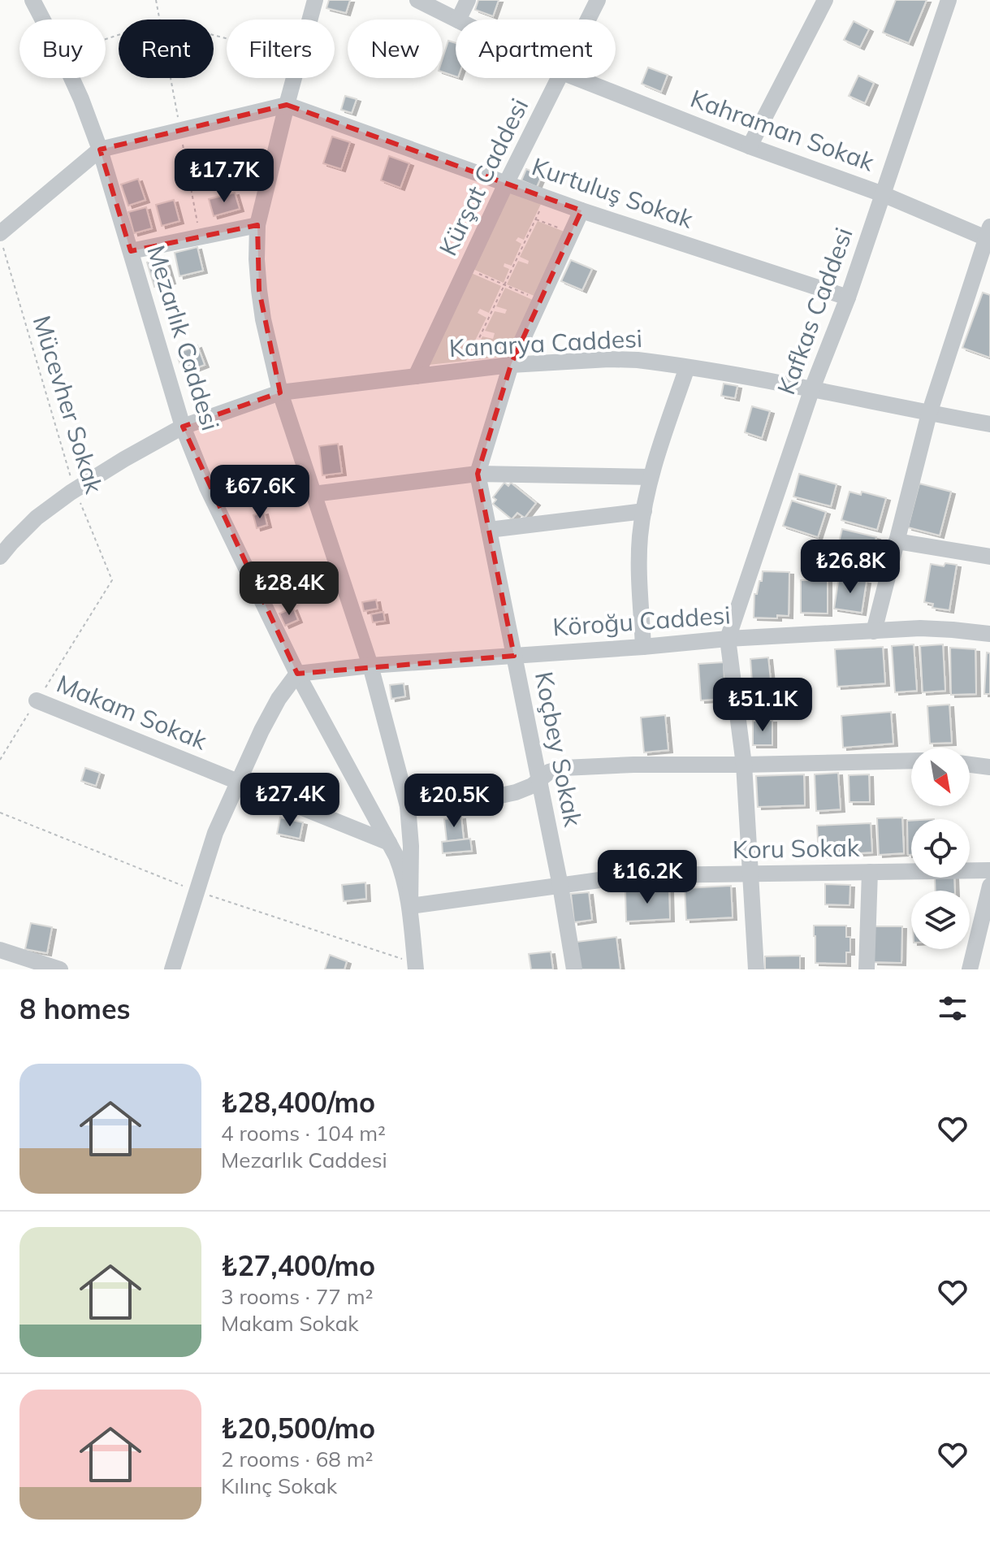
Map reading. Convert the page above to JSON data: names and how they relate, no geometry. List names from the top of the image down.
{
  "streets": {
    "street": [
      "Kahraman Sokak",
      "Kürşat Caddesi",
      "Kurtuluş Sokak",
      "Kafkas Caddesi",
      "Mezarlık Caddesi",
      "Kanarya Caddesi",
      "Köroğu Caddesi",
      "Makam Sokak",
      "Koçbey Sokak",
      "Koru Sokak"
    ],
    "path": ["Mücevher Sokak"]
  },
  "crossings": [
    ["Kahraman Sokak", "Kafkas Caddesi"],
    ["Kürşat Caddesi", "Kurtuluş Sokak"],
    ["Kürşat Caddesi", "Kanarya Caddesi"],
    ["Kurtuluş Sokak", "Kafkas Caddesi"],
    ["Kurtuluş Sokak", "Koçbey Sokak"],
    ["Kafkas Caddesi", "Kanarya Caddesi"],
    ["Kafkas Caddesi", "Köroğu Caddesi"],
    ["Mezarlık Caddesi", "Kanarya Caddesi"],
    ["Mezarlık Caddesi", "Köroğu Caddesi"],
    ["Mezarlık Caddesi", "Makam Sokak"],
    ["Mezarlık Caddesi", "Koru Sokak"],
    ["Kanarya Caddesi", "Mücevher Sokak"],
    ["Kanarya Caddesi", "Koçbey Sokak"],
    ["Mücevher Sokak", "Makam Sokak"],
    ["Köroğu Caddesi", "Koçbey Sokak"],
    ["Koçbey Sokak", "Koru Sokak"]
  ],
  "north": "bottom right",
  "page": {
    "chip": [
      "Buy",
      "Rent",
      "Filters",
      "New",
      "Apartment"
    ],
    "price": [
      "₺17.7K",
      "₺67.6K",
      "₺26.8K",
      "₺28.4K",
      "₺51.1K",
      "₺27.4K",
      "₺20.5K",
      "₺16.2K"
    ],
    "heading": "8 homes",
    "list": [
      {
        "name": "₺28,400/mo",
        "note": "4 rooms · 104 m² · Mezarlık Caddesi"
      },
      {
        "name": "₺27,400/mo",
        "note": "3 rooms · 77 m² · Makam Sokak"
      },
      {
        "name": "₺20,500/mo",
        "note": "2 rooms · 68 m² · Kılınç Sokak"
      }
    ]
  }
}
